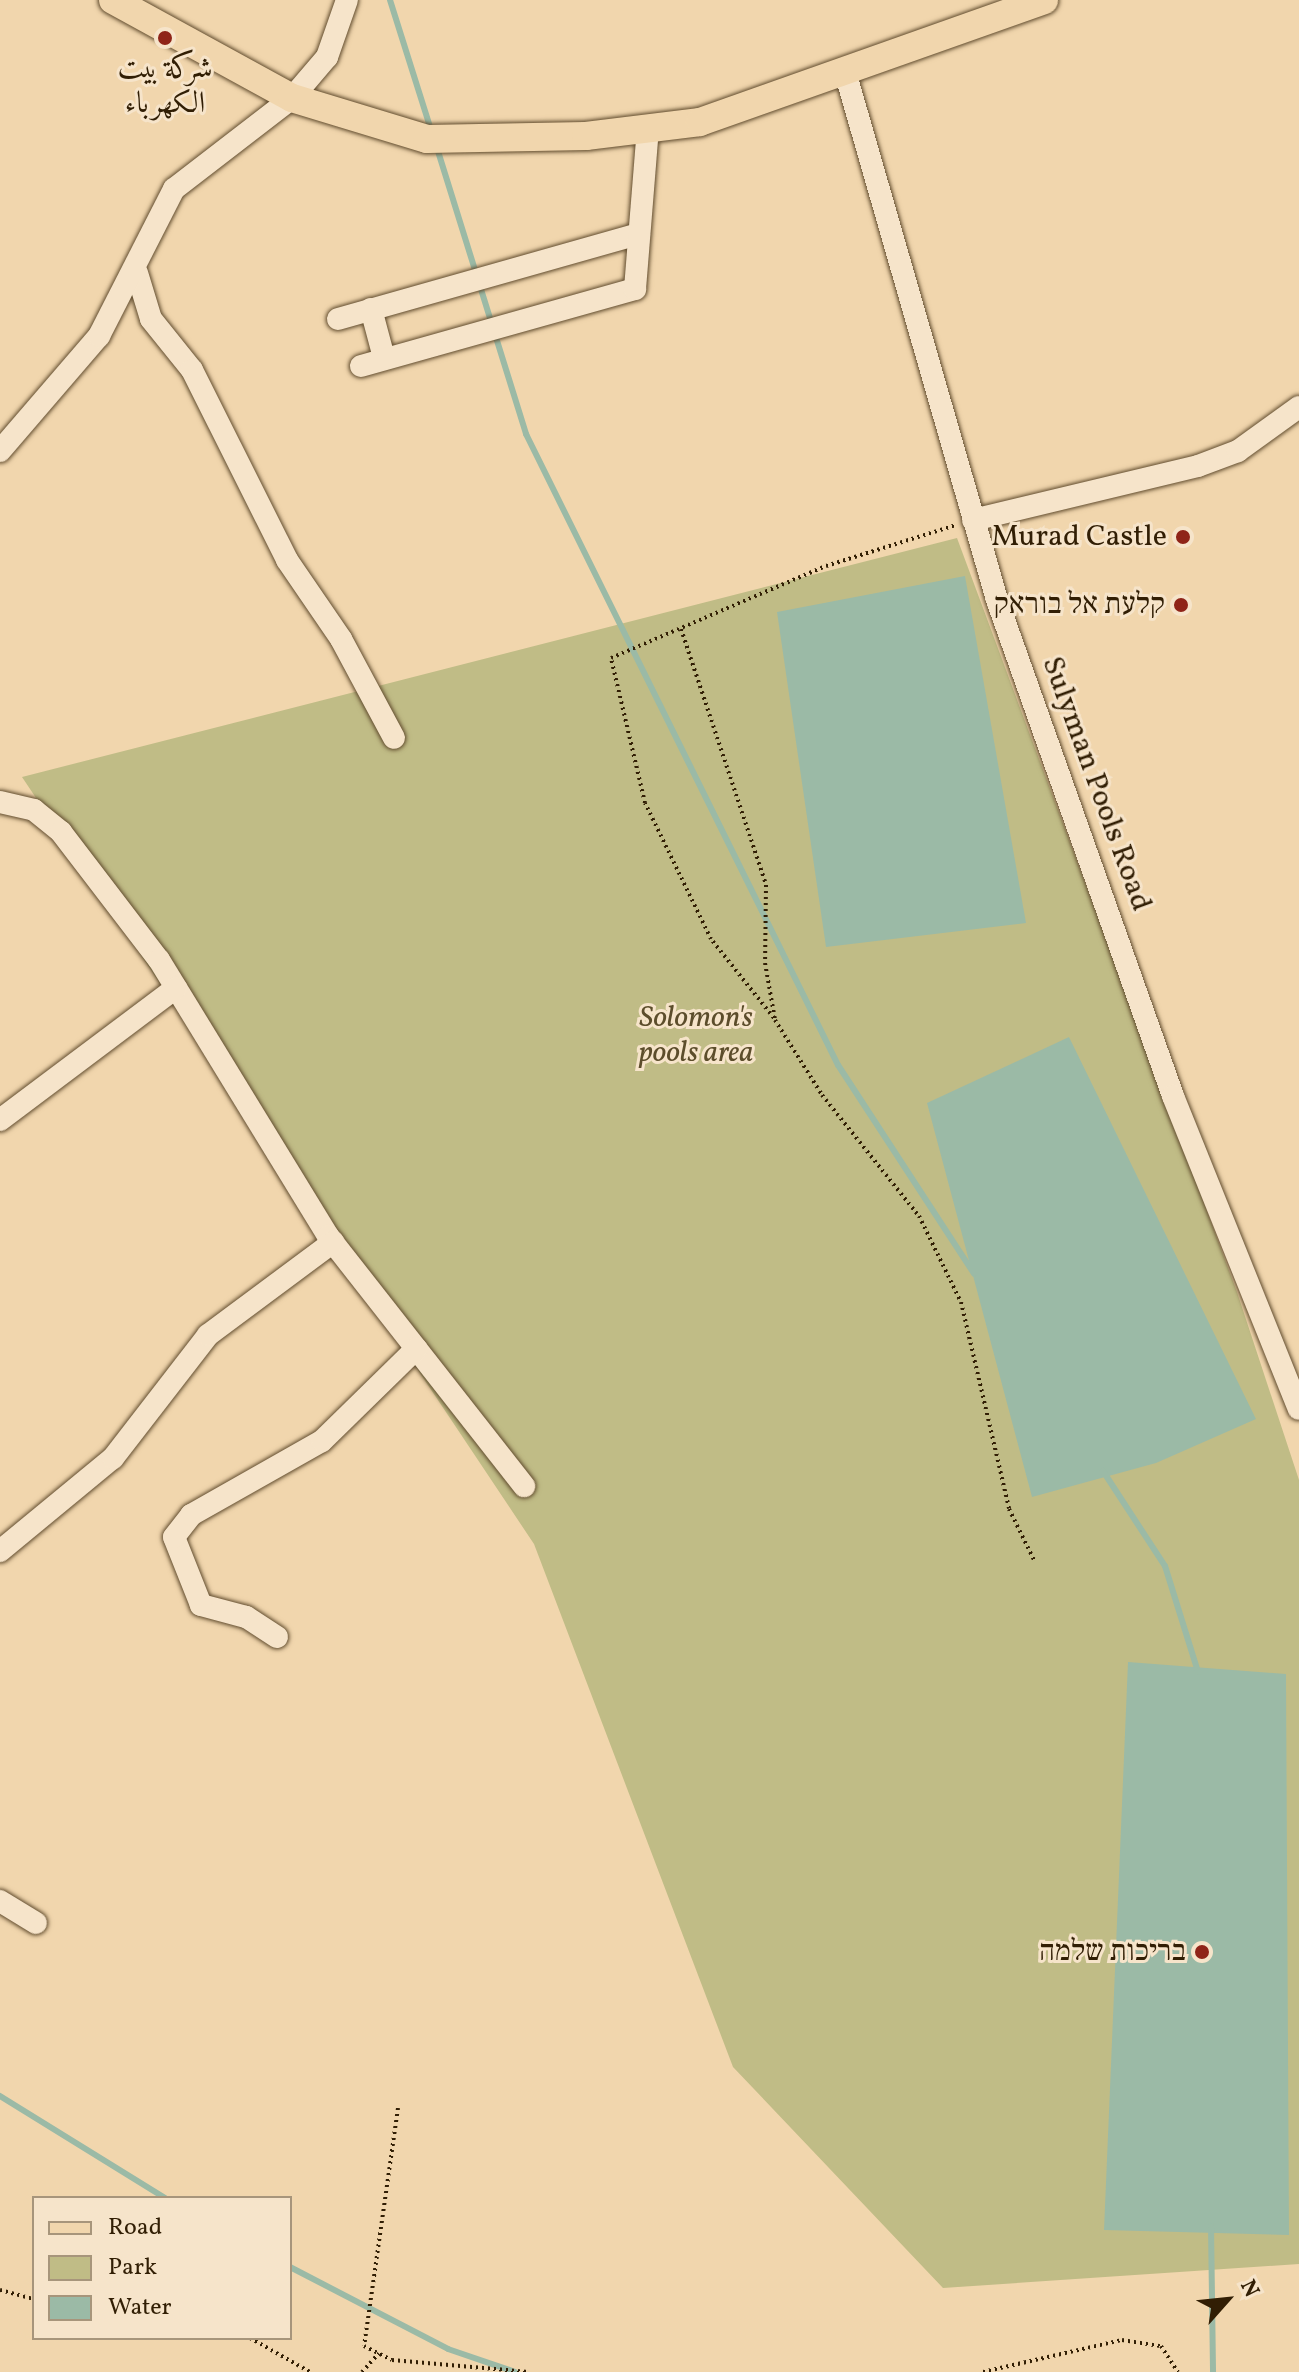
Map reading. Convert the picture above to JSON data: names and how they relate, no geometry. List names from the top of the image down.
{
  "streets": {
    "street": ["Sulyman Pools Road"]
  },
  "parks": ["Solomon's pools area"],
  "places": [
    "شركة بيت الكهرباء",
    "Murad Castle",
    "קלעת אל בוראק",
    "בריכות שלמה"
  ],
  "legend": ["Road", "Park", "Water"],
  "north": "top right"
}
